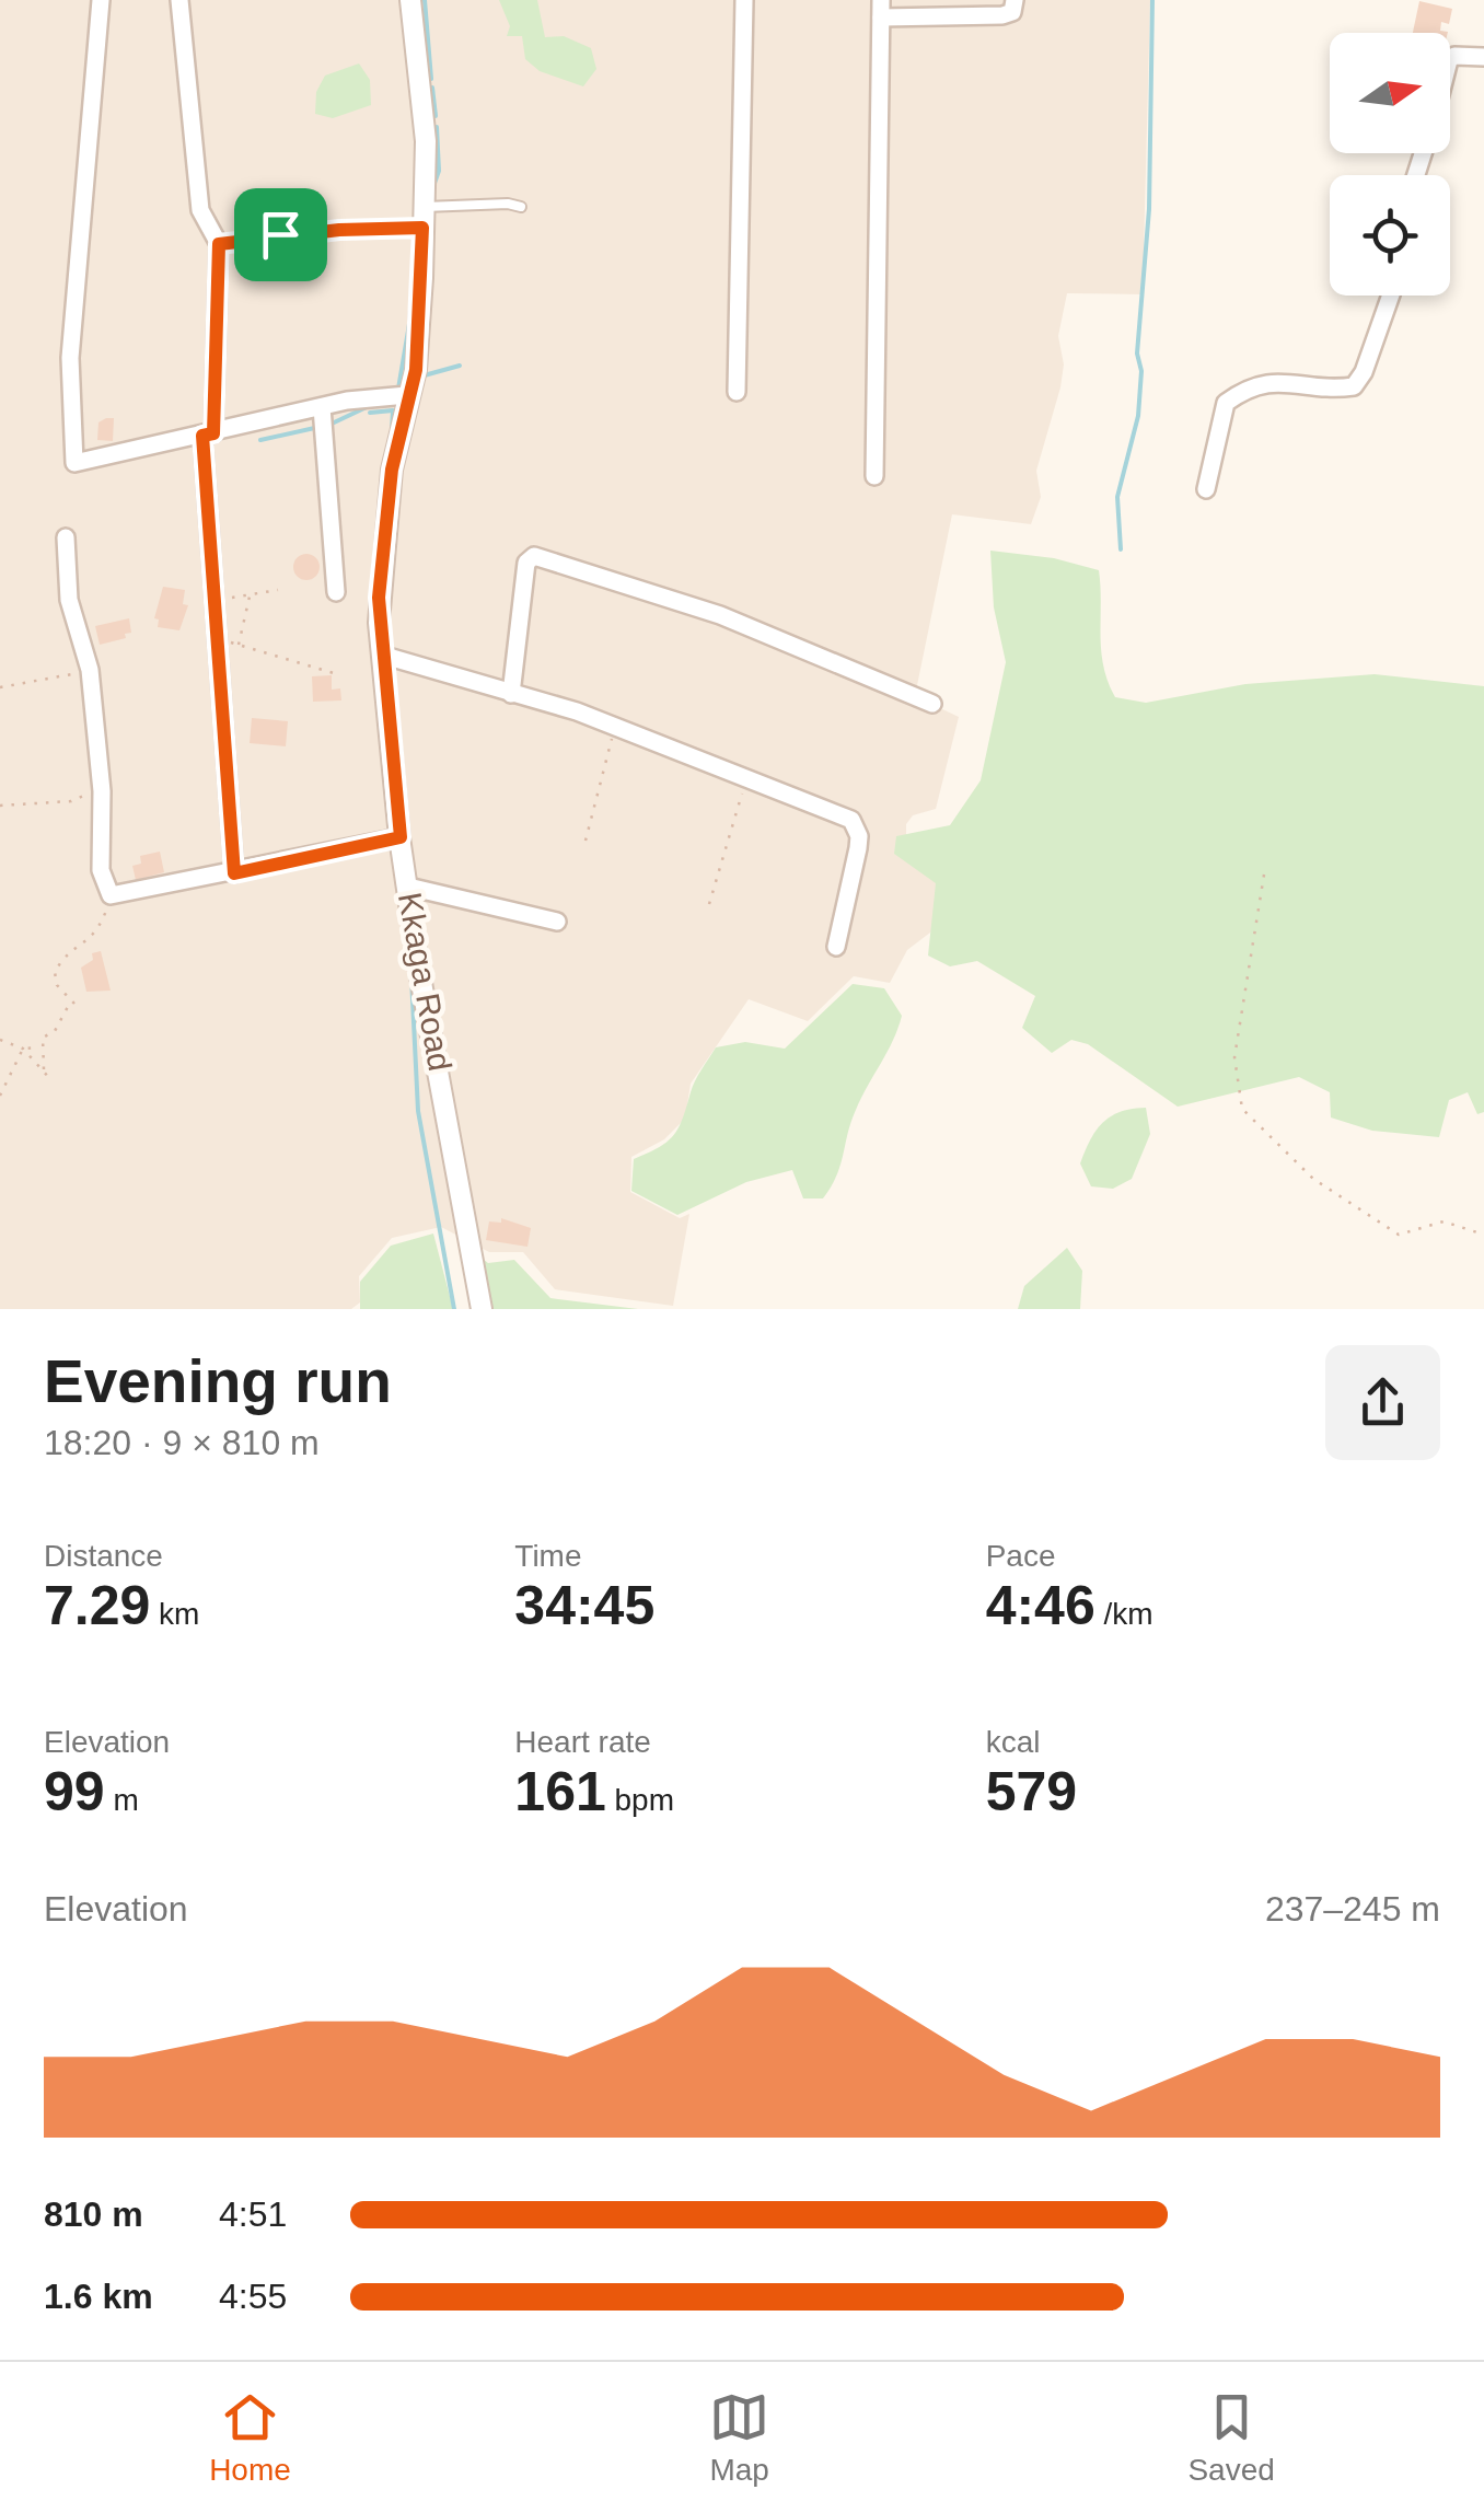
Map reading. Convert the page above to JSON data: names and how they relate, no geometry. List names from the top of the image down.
{
  "streets": {
    "street": ["Kkaga Road"]
  },
  "north": "right",
  "page": {
    "heading": ["Evening run", "18:20 · 9 × 810 m"],
    "stats": [
      ["Distance", "7.29 km"],
      ["Time", "34:45"],
      ["Pace", "4:46 /km"],
      ["Elevation", "99 m"],
      ["Heart rate", "161 bpm"],
      ["kcal", "579"]
    ],
    "chart": ["Elevation", "237–245 m"],
    "list": [
      {
        "name": "810 m",
        "note": "4:51"
      },
      {
        "name": "1.6 km",
        "note": "4:55"
      }
    ],
    "tabs": ["Home", "Map", "Saved"]
  }
}
